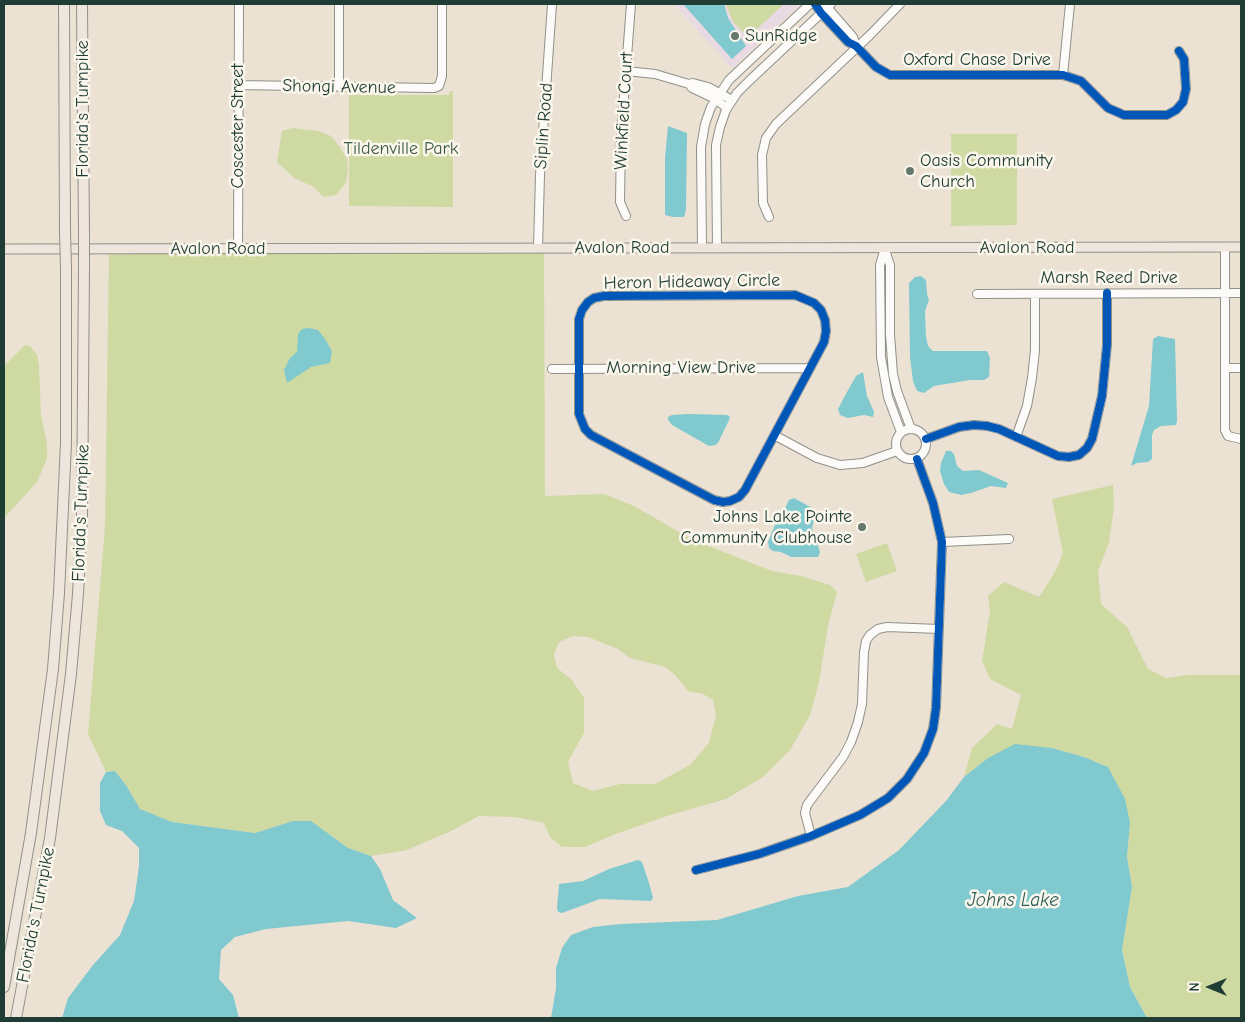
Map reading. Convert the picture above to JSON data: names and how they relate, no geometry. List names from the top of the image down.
{
  "streets": {
    "highway": ["Florida's Turnpike"],
    "main road": ["Avalon Road"],
    "street": [
      "Oxford Chase Drive",
      "Shongi Avenue",
      "Winkfield Court",
      "Coscester Street",
      "Siplin Road",
      "Marsh Reed Drive",
      "Heron Hideaway Circle",
      "Morning View Drive"
    ]
  },
  "crossings": [
    ["Shongi Avenue", "Coscester Street"],
    ["Coscester Street", "Avalon Road"],
    ["Siplin Road", "Avalon Road"],
    ["Heron Hideaway Circle", "Morning View Drive"]
  ],
  "water": ["Johns Lake"],
  "parks": ["Tildenville Park"],
  "places": ["SunRidge", "Oasis Community Church", "Johns Lake Pointe Community Clubhouse"],
  "north": "left"
}
